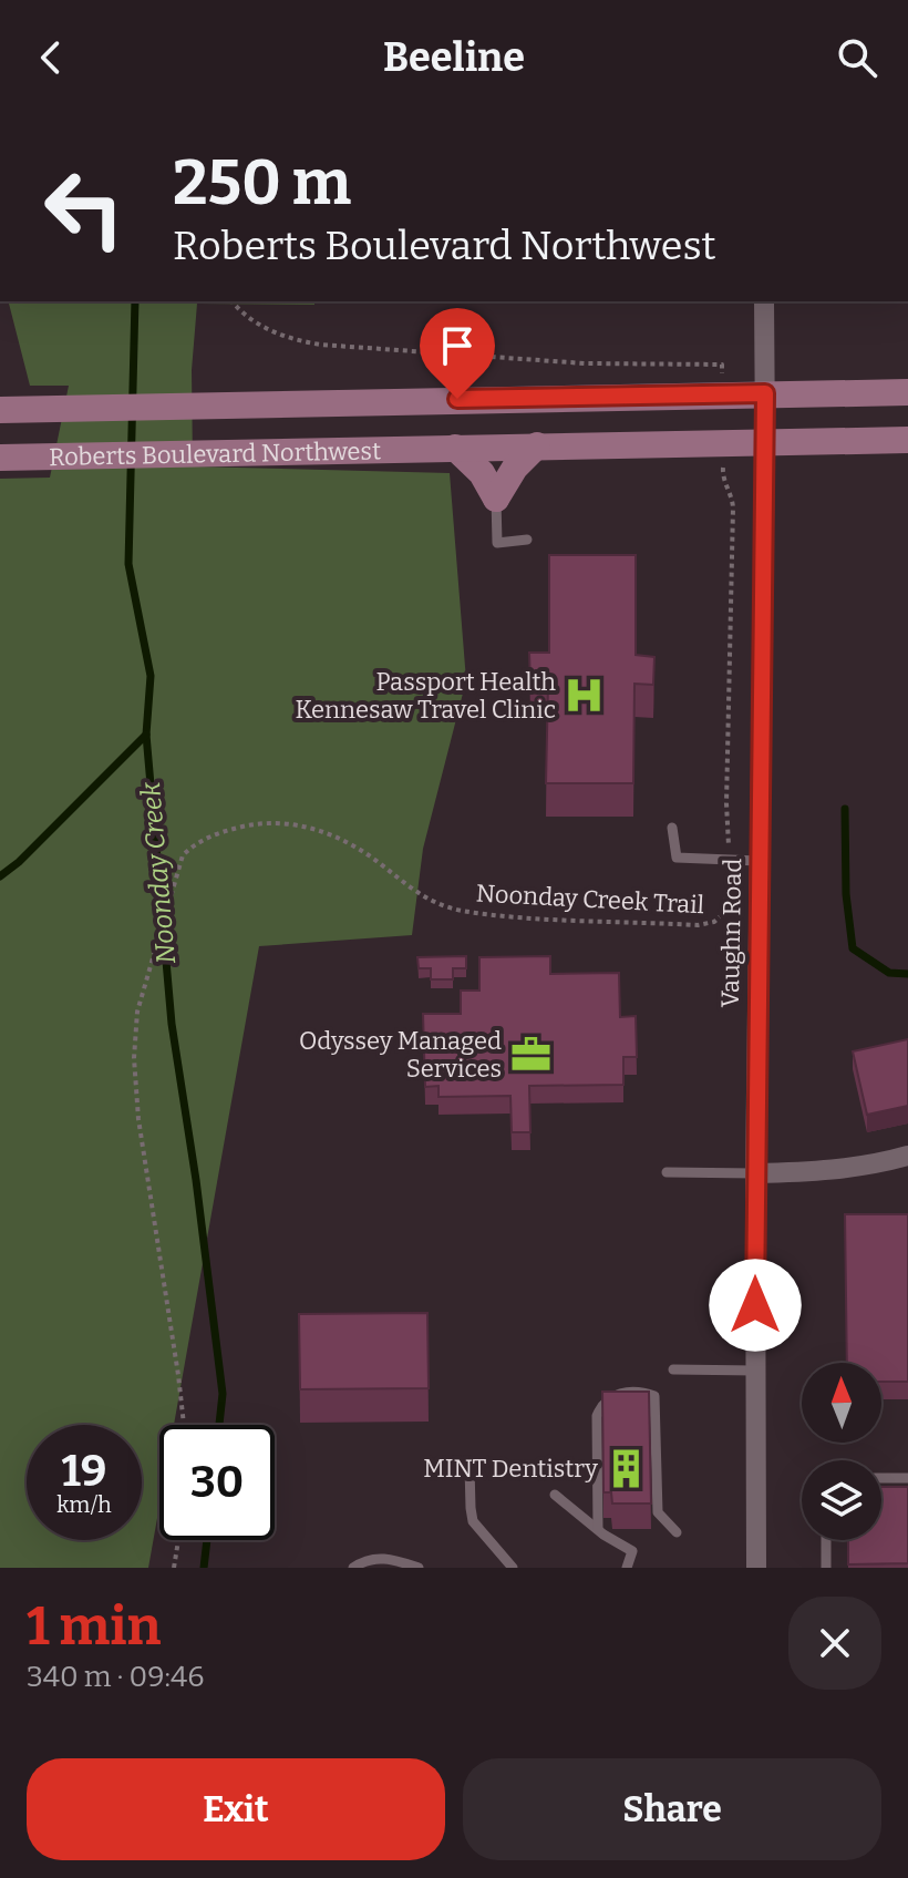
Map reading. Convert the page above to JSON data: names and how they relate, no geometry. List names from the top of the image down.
{
  "streets": {
    "street": ["Roberts Boulevard Northwest", "Vaughn Road"],
    "path": ["Noonday Creek Trail"]
  },
  "crossings": [
    ["Roberts Boulevard Northwest", "Noonday Creek Trail"],
    ["Roberts Boulevard Northwest", "Vaughn Road"]
  ],
  "water": ["Noonday Creek"],
  "places": {
    "hospital": ["Passport Health Kennesaw Travel Clinic"],
    "office": ["Odyssey Managed Services"],
    "building": ["MINT Dentistry"]
  },
  "north": "top",
  "page": {
    "header": "Beeline",
    "turn": ["250 m", "Roberts Boulevard Northwest"],
    "speed": "19 km/h",
    "limit": "30",
    "heading": ["1 min", "340 m · 09:46"],
    "buttons": ["Exit", "Share"]
  }
}
